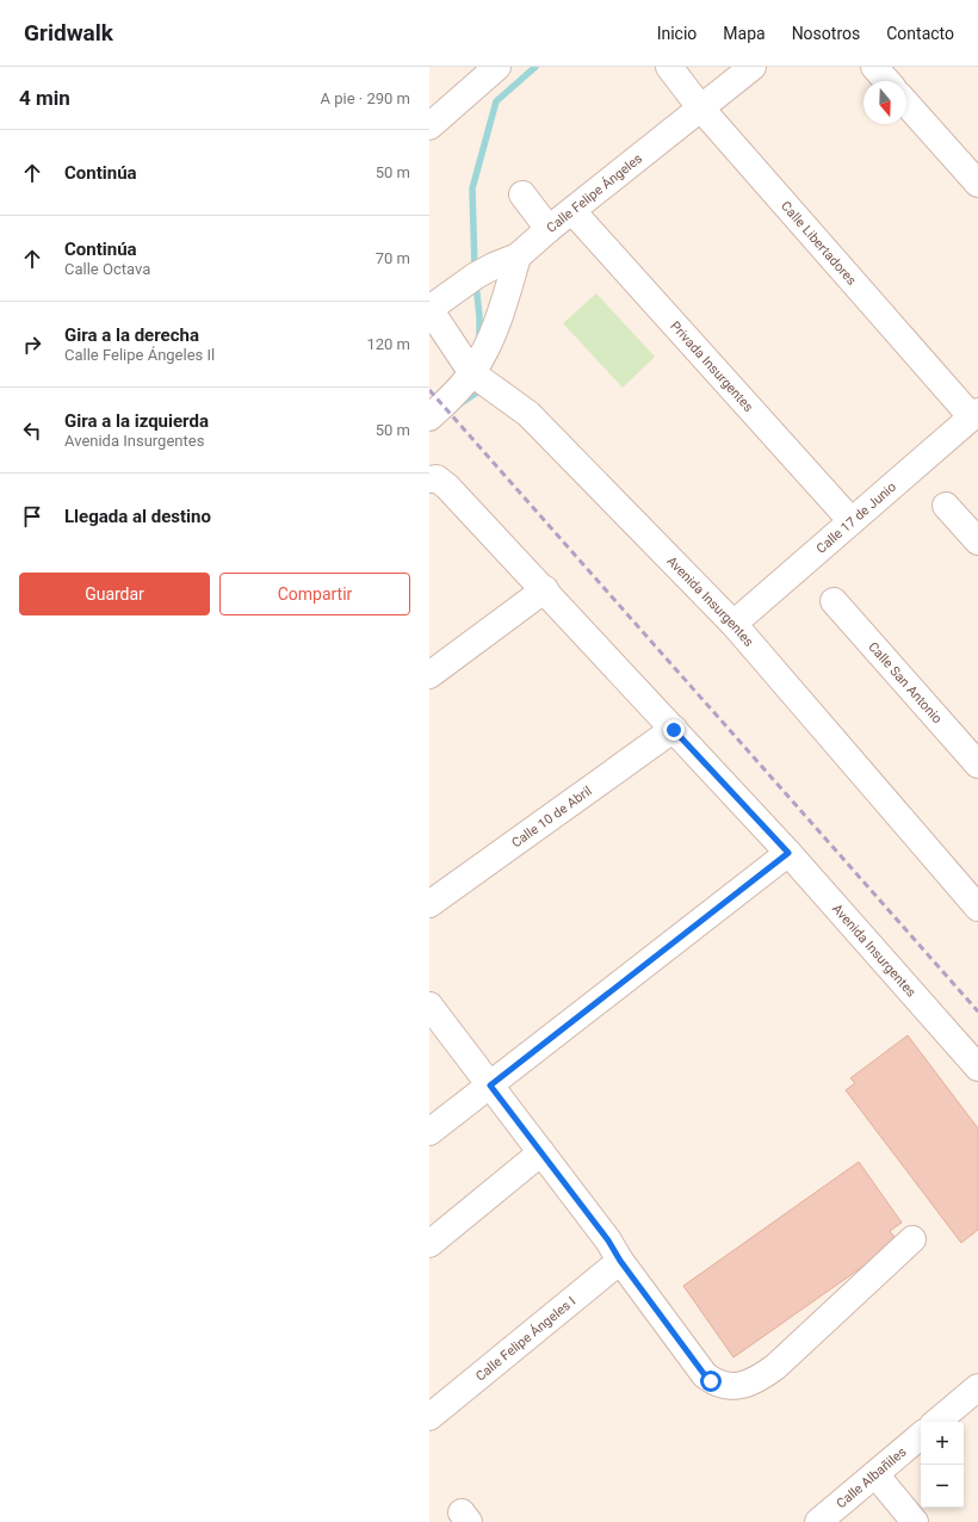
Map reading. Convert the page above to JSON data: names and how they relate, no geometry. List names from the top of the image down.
{
  "streets": {
    "street": [
      "Calle Felipe Ángeles",
      "Calle Libertadores",
      "Privada Insurgentes",
      "Calle 17 de Junio",
      "Avenida Insurgentes",
      "Calle San Antonio",
      "Calle 10 de Abril",
      "Calle Felipe Ángeles I",
      "Calle Albañiles"
    ]
  },
  "crossings": [
    ["Calle Felipe Ángeles", "Calle Libertadores"],
    ["Calle Felipe Ángeles", "Privada Insurgentes"],
    ["Calle Felipe Ángeles", "Avenida Insurgentes"],
    ["Calle Libertadores", "Calle 17 de Junio"],
    ["Privada Insurgentes", "Calle 17 de Junio"],
    ["Calle 17 de Junio", "Avenida Insurgentes"],
    ["Avenida Insurgentes", "Calle 10 de Abril"]
  ],
  "north": "bottom",
  "page": {
    "header": "Gridwalk",
    "nav": [
      "Inicio",
      "Mapa",
      "Nosotros",
      "Contacto"
    ],
    "heading": ["4 min", "A pie · 290 m"],
    "list": [
      ["Continúa", "50 m"],
      ["Continúa", "Calle Octava", "70 m"],
      ["Gira a la derecha", "Calle Felipe Ángeles Il", "120 m"],
      ["Gira a la izquierda", "Avenida Insurgentes", "50 m"],
      "Llegada al destino"
    ],
    "buttons": ["Guardar", "Compartir"],
    "map_buttons": ["+", "−"]
  }
}
